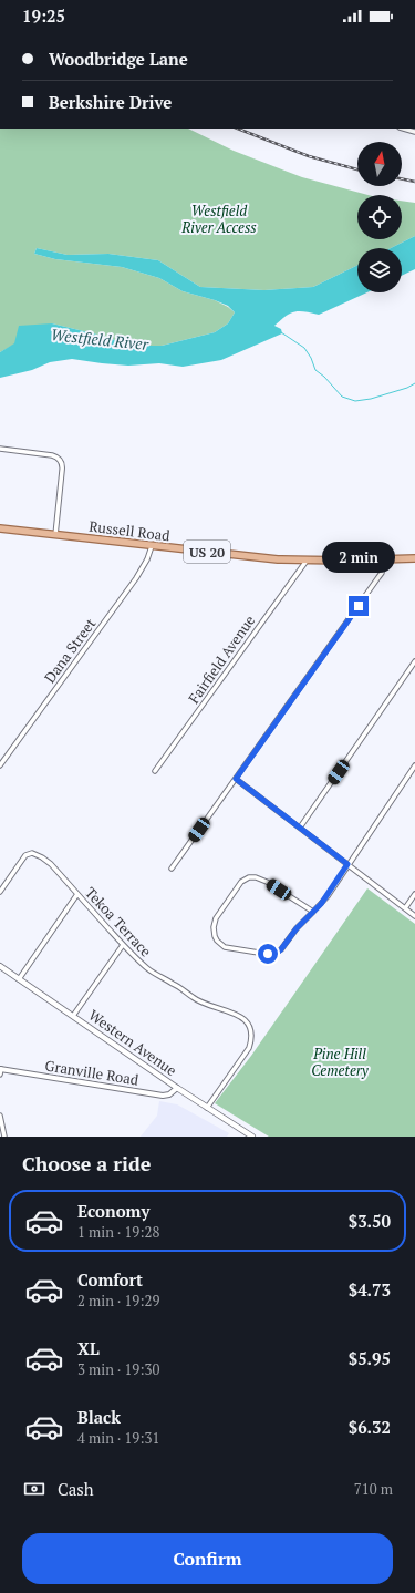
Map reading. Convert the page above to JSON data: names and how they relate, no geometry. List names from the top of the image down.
{
  "streets": {
    "main road": ["Russell Road", "US 20", "Western Avenue"],
    "street": [
      "Dana Street",
      "Fairfield Avenue",
      "Tekoa Terrace",
      "Granville Road"
    ]
  },
  "crossings": [
    ["Russell Road", "Dana Street"],
    ["Russell Road", "Fairfield Avenue"],
    ["Tekoa Terrace", "Western Avenue"],
    ["Western Avenue", "Granville Road"]
  ],
  "water": ["Westfield River"],
  "parks": ["Westfield River Access", "Pine Hill Cemetery"],
  "north": "top",
  "page": {
    "status": "19:25",
    "banner": ["Woodbridge Lane", "Berkshire Drive"],
    "bubble": "2 min",
    "heading": "Choose a ride",
    "list": [
      {
        "name": "Economy",
        "note": "1 min · 19:28",
        "value": "$3.50"
      },
      {
        "name": "Comfort",
        "note": "2 min · 19:29",
        "value": "$4.73"
      },
      {
        "name": "XL",
        "note": "3 min · 19:30",
        "value": "$5.95"
      },
      {
        "name": "Black",
        "note": "4 min · 19:31",
        "value": "$6.32"
      }
    ],
    "pay": ["Cash", "710 m"],
    "buttons": "Confirm"
  }
}
